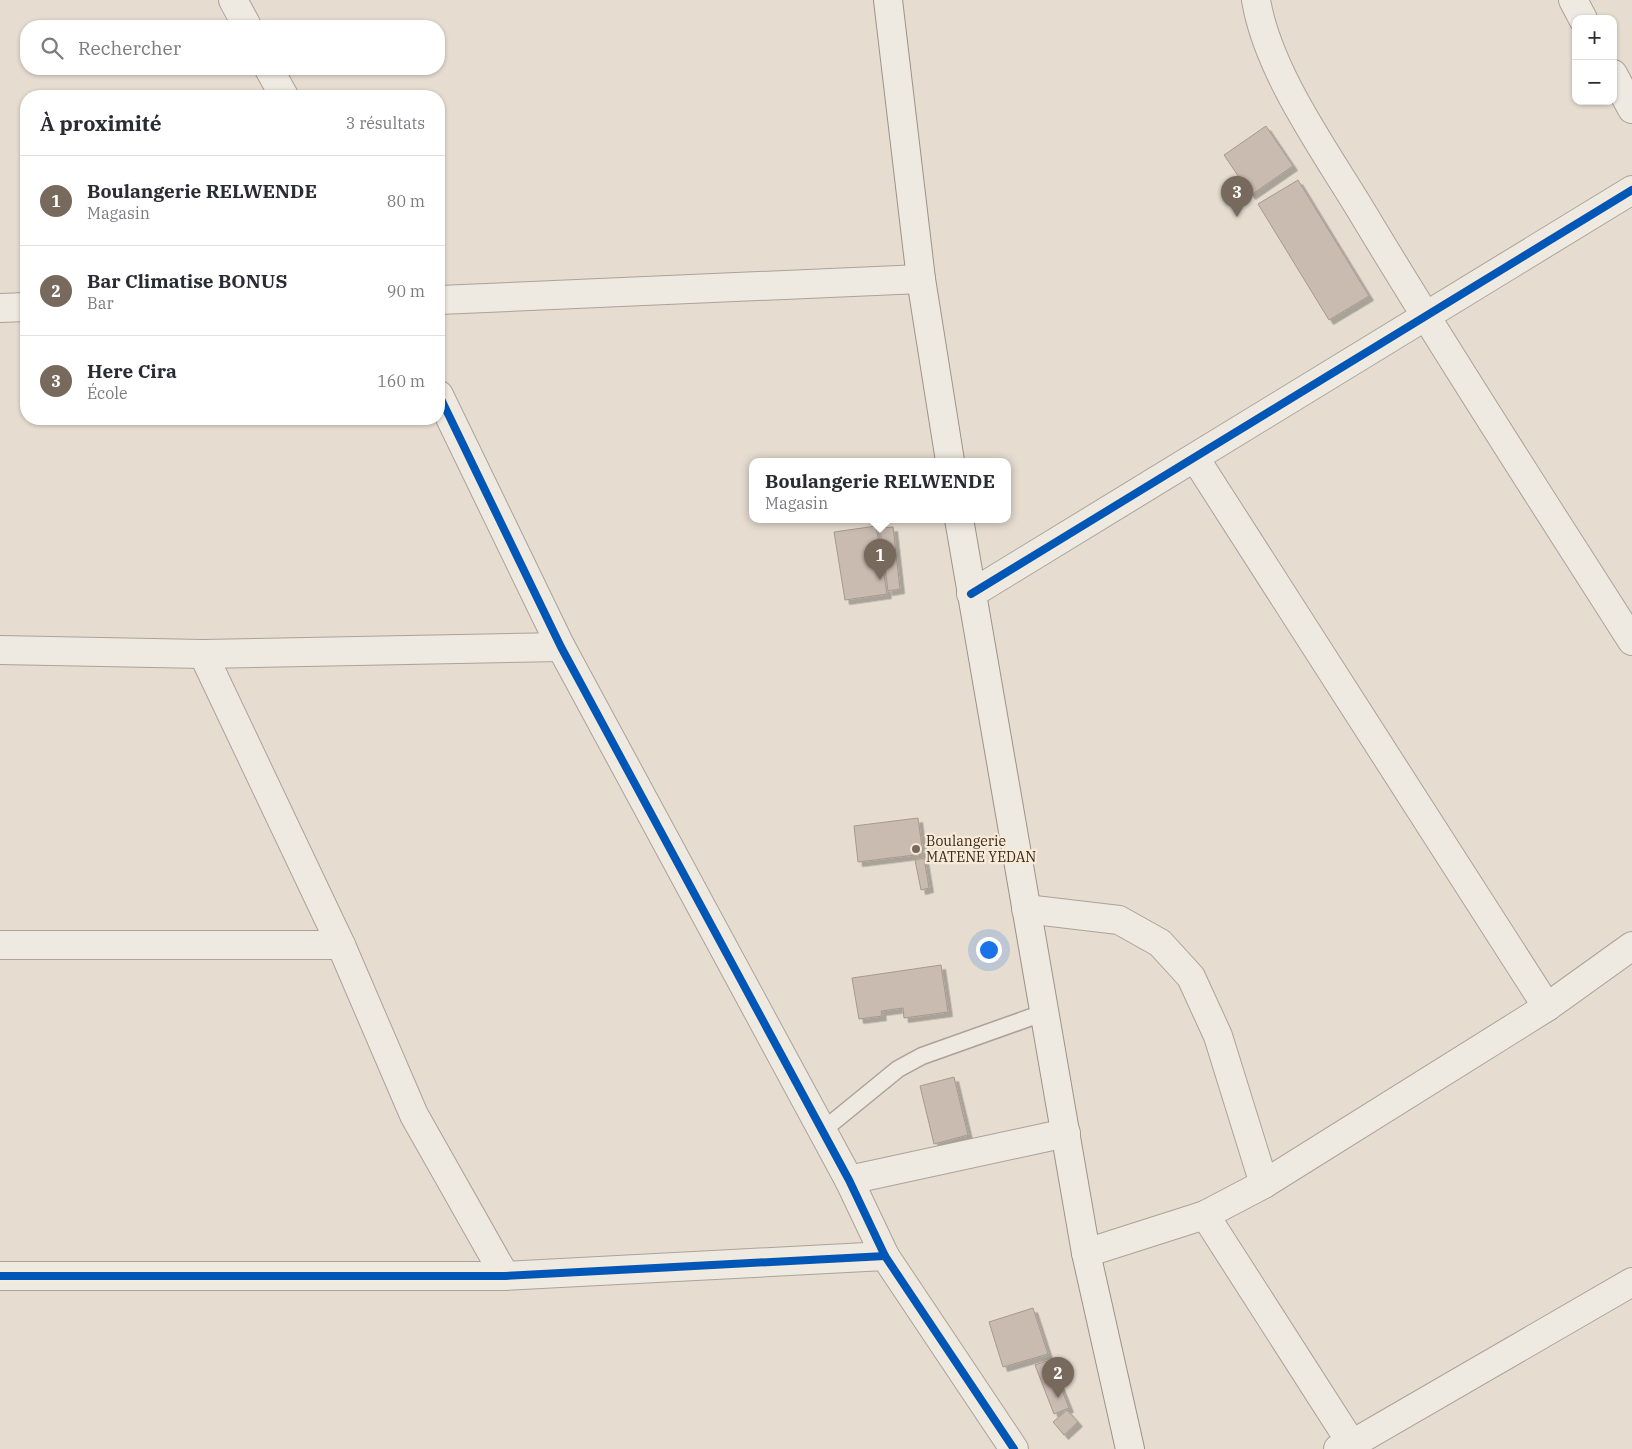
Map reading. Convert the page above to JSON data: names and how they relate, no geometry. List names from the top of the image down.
{
  "places": ["Boulangerie MATENE YEDAN"],
  "page": {
    "map_buttons": ["+", "−"],
    "search": "Rechercher",
    "heading": ["À proximité", "3 résultats"],
    "list": [
      {
        "mark": "1",
        "name": "Boulangerie RELWENDE",
        "note": "Magasin",
        "value": "80 m"
      },
      {
        "mark": "2",
        "name": "Bar Climatise BONUS",
        "note": "Bar",
        "value": "90 m"
      },
      {
        "mark": "3",
        "name": "Here Cira",
        "note": "École",
        "value": "160 m"
      }
    ],
    "pins": ["3", "1", "2"],
    "popup": ["Boulangerie RELWENDE", "Magasin"]
  }
}
